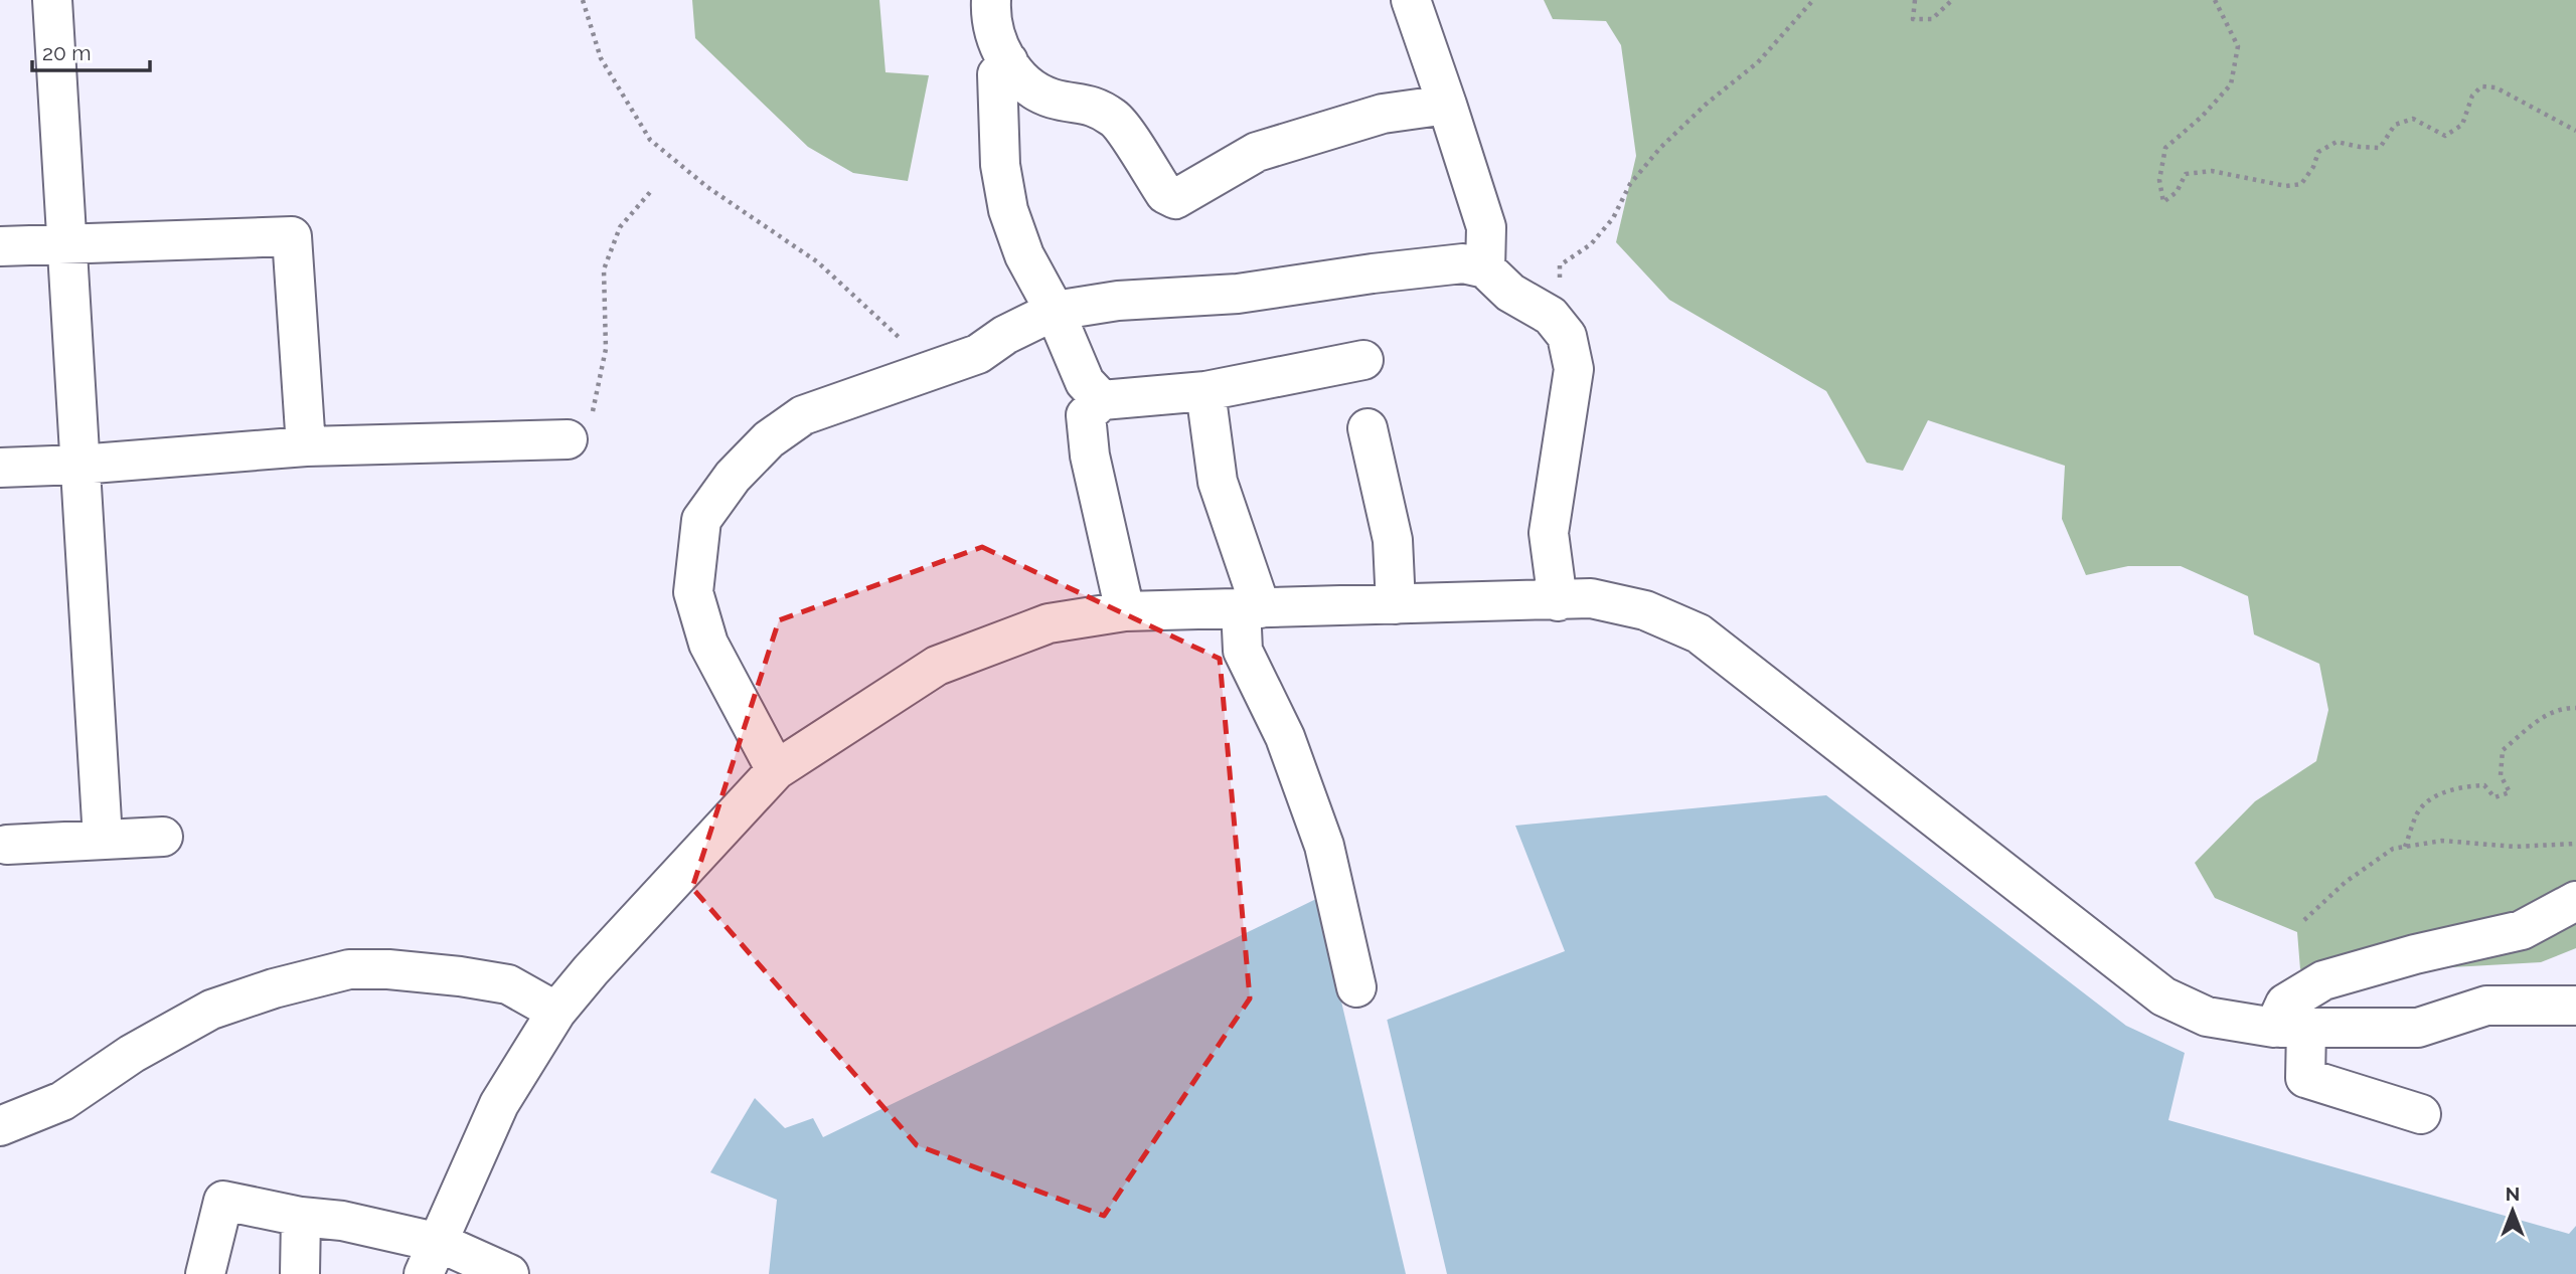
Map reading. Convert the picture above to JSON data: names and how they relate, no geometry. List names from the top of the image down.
{
  "scale_bar": "20 m",
  "north": "top"
}
